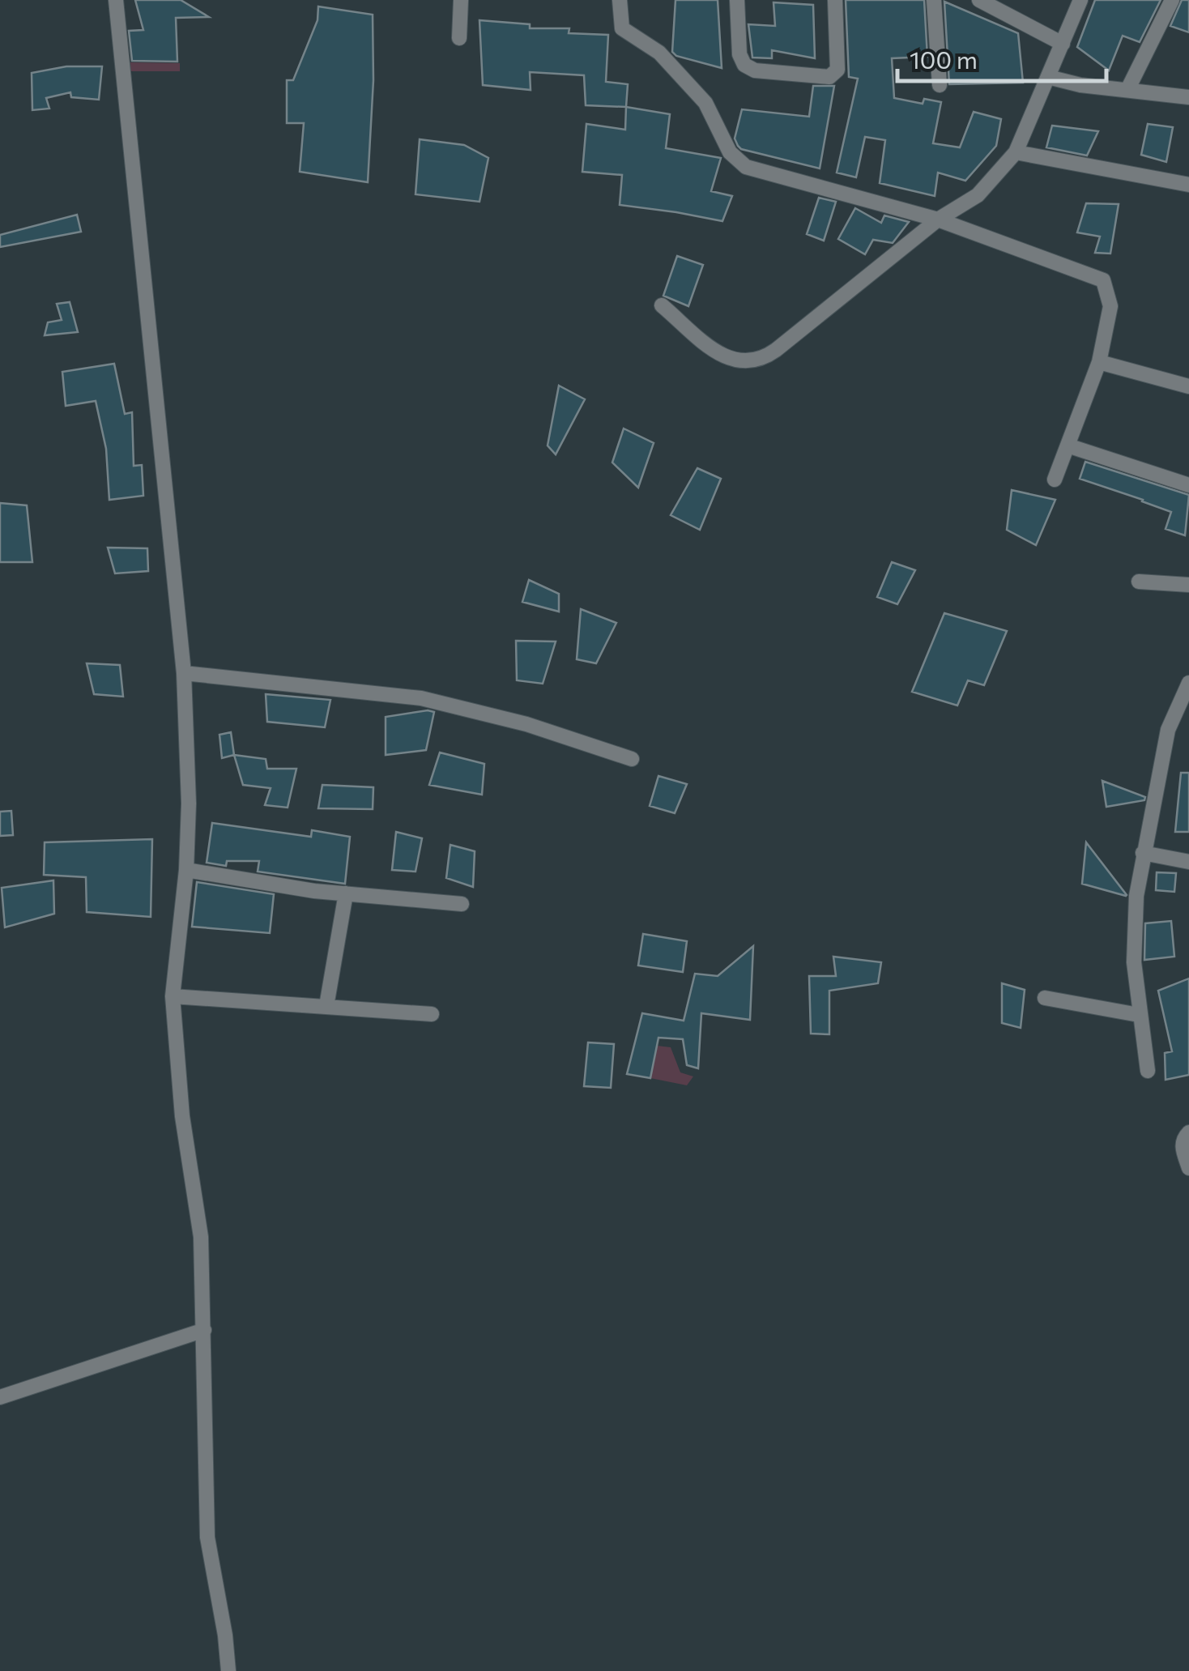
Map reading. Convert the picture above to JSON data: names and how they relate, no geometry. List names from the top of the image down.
{
  "scale_bar": "100 m"
}
